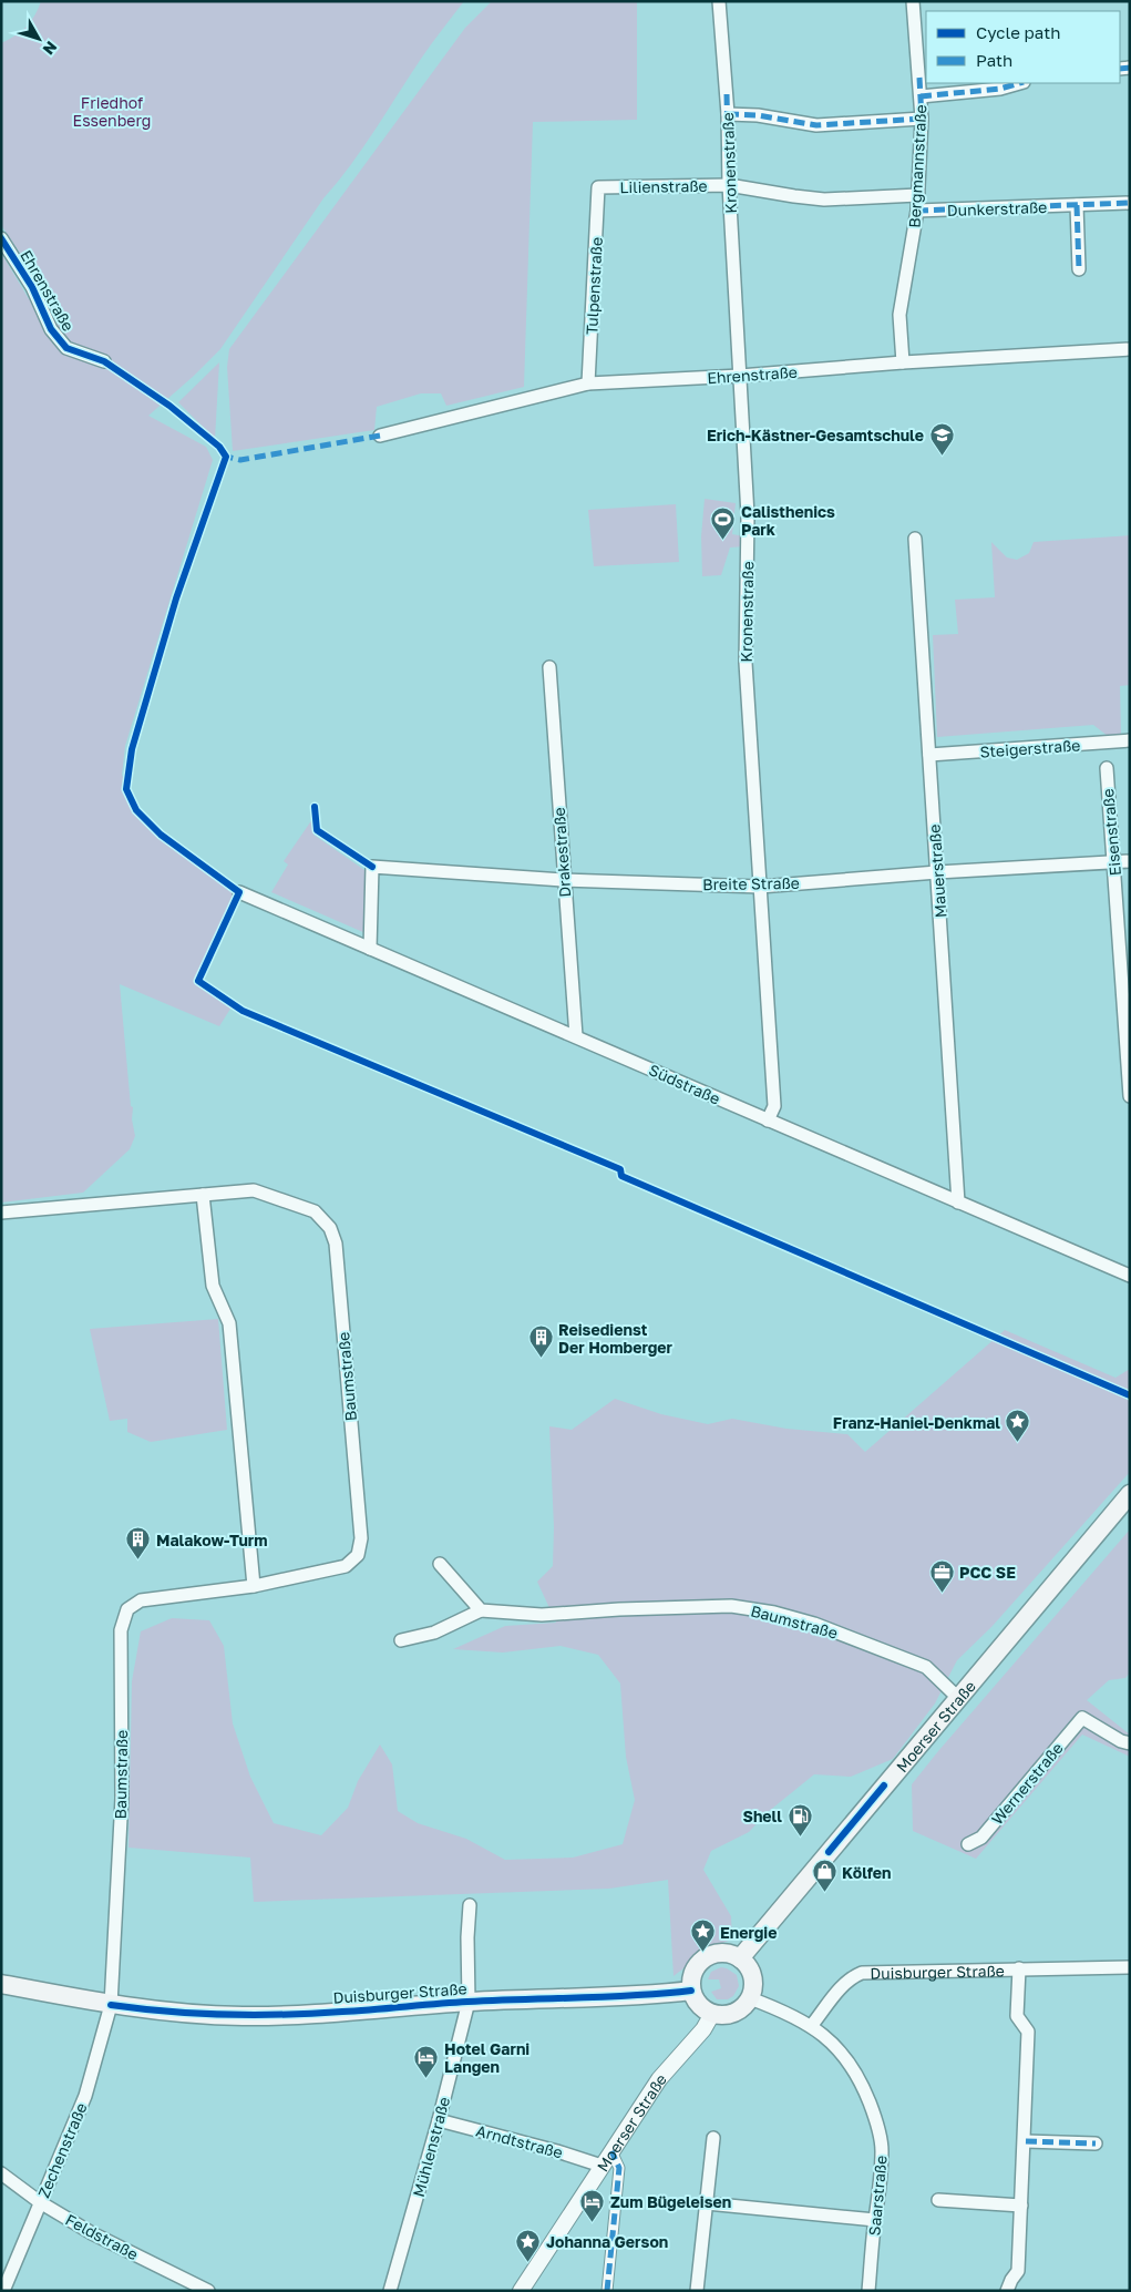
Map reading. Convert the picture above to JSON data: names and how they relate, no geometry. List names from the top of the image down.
{
  "streets": {
    "main road": ["Moerser Straße", "Duisburger Straße"],
    "street": [
      "Kronenstraße",
      "Bergmannstraße",
      "Lilienstraße",
      "Dunkerstraße",
      "Tulpenstraße",
      "Ehrenstraße",
      "Steigerstraße",
      "Eisenstraße",
      "Drakestraße",
      "Mauerstraße",
      "Breite Straße",
      "Südstraße",
      "Baumstraße",
      "Wernerstraße",
      "Arndtstraße",
      "Mühlenstraße",
      "Zechenstraße",
      "Saarstraße",
      "Feldstraße"
    ]
  },
  "crossings": [
    ["Kronenstraße", "Lilienstraße"],
    ["Kronenstraße", "Ehrenstraße"],
    ["Kronenstraße", "Breite Straße"],
    ["Kronenstraße", "Südstraße"],
    ["Bergmannstraße", "Dunkerstraße"],
    ["Bergmannstraße", "Ehrenstraße"],
    ["Lilienstraße", "Tulpenstraße"],
    ["Tulpenstraße", "Ehrenstraße"],
    ["Steigerstraße", "Mauerstraße"],
    ["Eisenstraße", "Breite Straße"],
    ["Drakestraße", "Breite Straße"],
    ["Drakestraße", "Südstraße"],
    ["Mauerstraße", "Breite Straße"],
    ["Mauerstraße", "Südstraße"],
    ["Breite Straße", "Südstraße"],
    ["Baumstraße", "Moerser Straße"],
    ["Baumstraße", "Duisburger Straße"],
    ["Baumstraße", "Zechenstraße"],
    ["Moerser Straße", "Duisburger Straße"],
    ["Moerser Straße", "Arndtstraße"],
    ["Moerser Straße", "Saarstraße"],
    ["Duisburger Straße", "Mühlenstraße"],
    ["Duisburger Straße", "Zechenstraße"],
    ["Duisburger Straße", "Saarstraße"],
    ["Arndtstraße", "Mühlenstraße"],
    ["Zechenstraße", "Feldstraße"]
  ],
  "parks": ["Friedhof Essenberg"],
  "places": {
    "school or university": ["Erich-Kästner-Gesamtschule"],
    "sports": ["Calisthenics Park"],
    "building": ["Reisedienst Der Homberger", "Malakow-Turm"],
    "place": ["Franz-Haniel-Denkmal", "Energie", "Johanna Gerson"],
    "office": ["PCC SE"],
    "fuel station": ["Shell"],
    "shop": ["Kölfen"],
    "hotel": ["Hotel Garni Langen", "Zum Bügeleisen"]
  },
  "legend": ["Cycle path", "Path"],
  "north": "bottom right"
}
